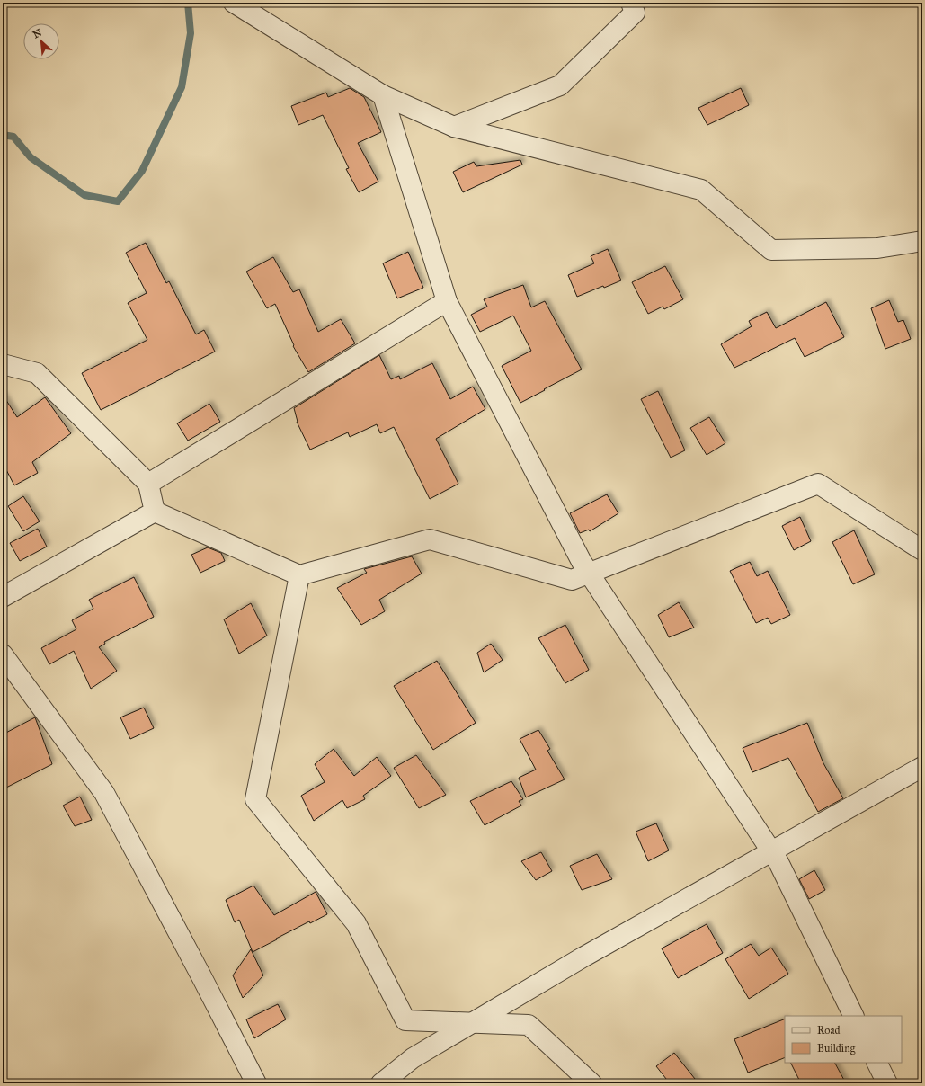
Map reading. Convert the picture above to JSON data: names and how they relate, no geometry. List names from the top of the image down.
{
  "legend": ["Road", "Building"],
  "north": "top left"
}
